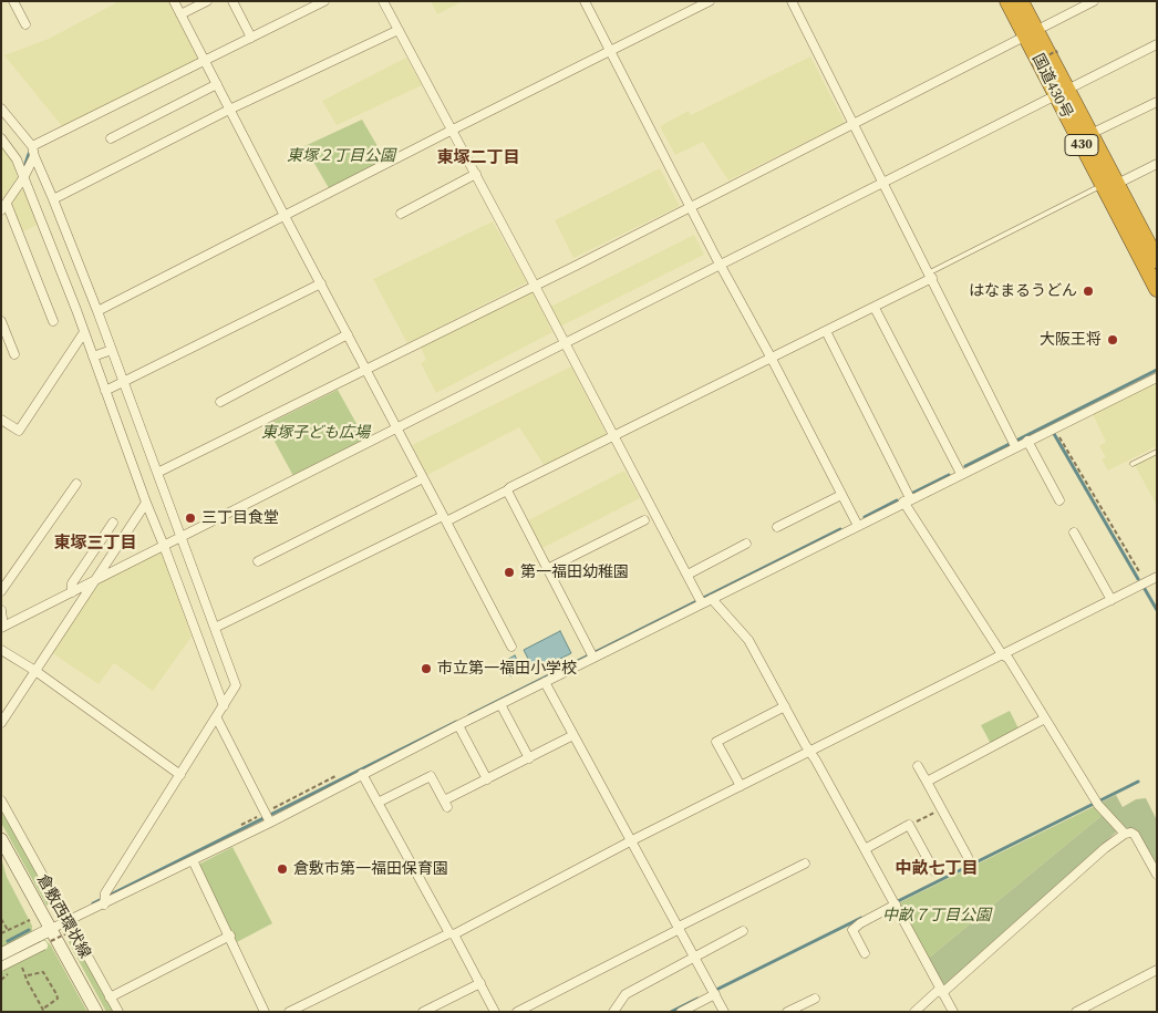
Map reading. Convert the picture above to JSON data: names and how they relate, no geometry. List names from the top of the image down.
{
  "streets": {
    "highway": ["国道430号", "430"],
    "main road": ["倉敷西環状線"]
  },
  "districts": ["東塚二丁目", "東塚三丁目", "中畝七丁目"],
  "parks": ["東塚２丁目公園", "東塚子ども広場", "中畝７丁目公園"],
  "places": [
    "はなまるうどん",
    "大阪王将",
    "三丁目食堂",
    "第一福田幼稚園",
    "市立第一福田小学校",
    "倉敷市第一福田保育園"
  ]
}
